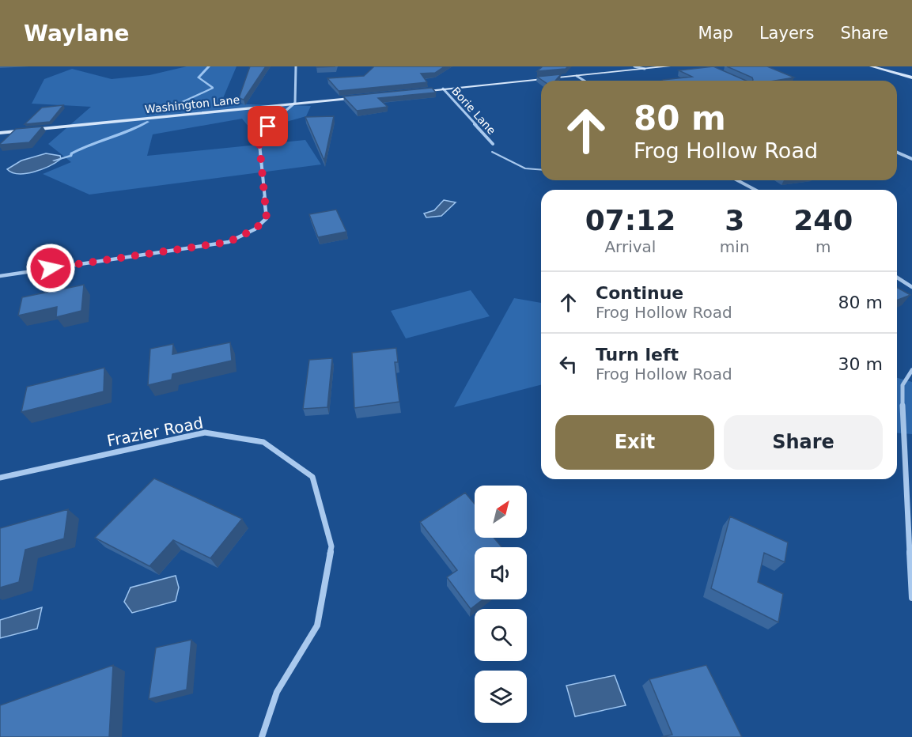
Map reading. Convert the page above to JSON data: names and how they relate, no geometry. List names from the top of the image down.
{
  "streets": {
    "main road": ["Washington Lane"],
    "street": ["Borie Lane", "Frazier Road"]
  },
  "north": "top right",
  "page": {
    "header": "Waylane",
    "nav": ["Map", "Layers", "Share"],
    "turn": ["80 m", "Frog Hollow Road"],
    "eta": [
      "07:12",
      "Arrival",
      "3",
      "min",
      "240",
      "m"
    ],
    "list": [
      {
        "name": "Continue",
        "note": "Frog Hollow Road",
        "value": "80 m"
      },
      {
        "name": "Turn left",
        "note": "Frog Hollow Road",
        "value": "30 m"
      }
    ],
    "buttons": ["Exit", "Share"]
  }
}
